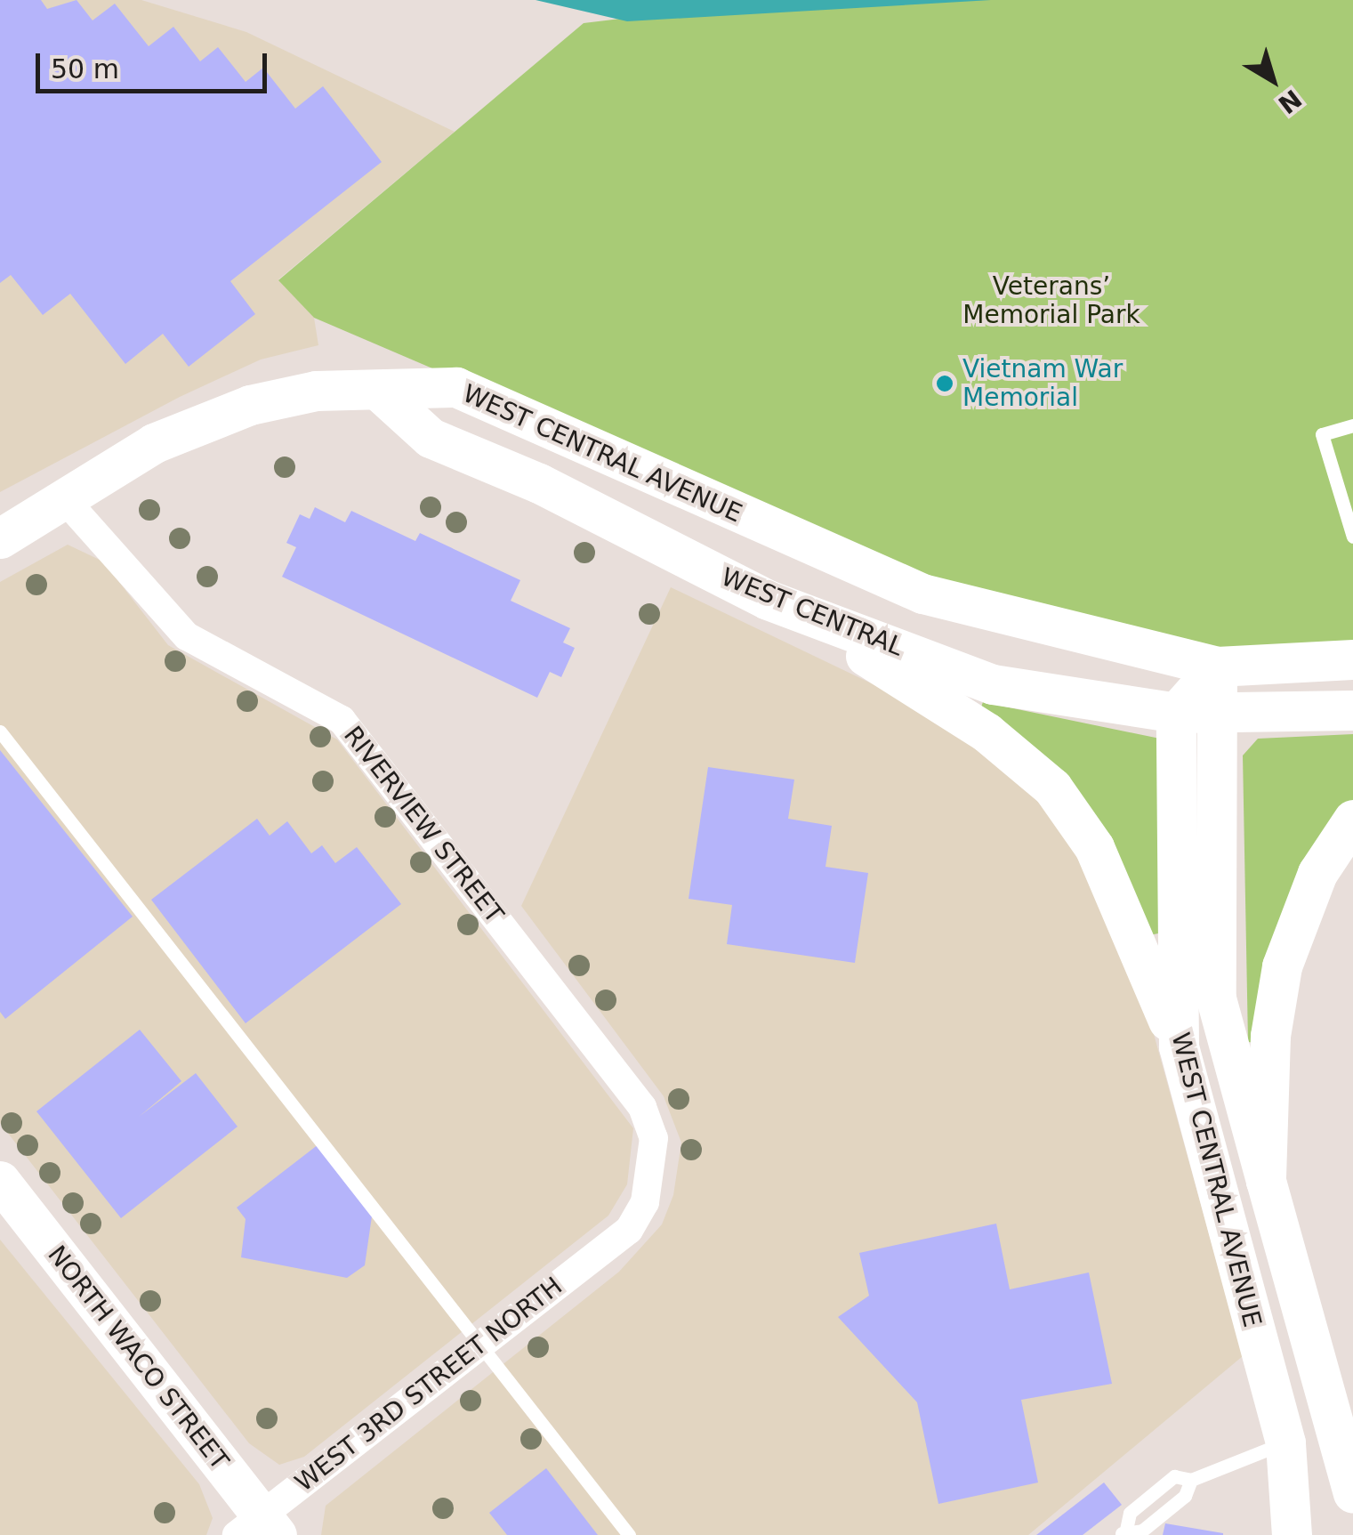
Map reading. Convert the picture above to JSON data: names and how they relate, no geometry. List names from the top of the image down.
{
  "streets": {
    "street": [
      "WEST CENTRAL AVENUE",
      "WEST CENTRAL",
      "RIVERVIEW STREET",
      "NORTH WACO STREET",
      "WEST 3RD STREET NORTH"
    ]
  },
  "crossings": [
    ["WEST CENTRAL AVENUE", "WEST CENTRAL"],
    ["WEST CENTRAL AVENUE", "RIVERVIEW STREET"],
    ["RIVERVIEW STREET", "WEST 3RD STREET NORTH"],
    ["NORTH WACO STREET", "WEST 3RD STREET NORTH"]
  ],
  "parks": ["Veterans’ Memorial Park"],
  "places": ["Vietnam War Memorial"],
  "scale_bar": "50 m",
  "north": "bottom right"
}
